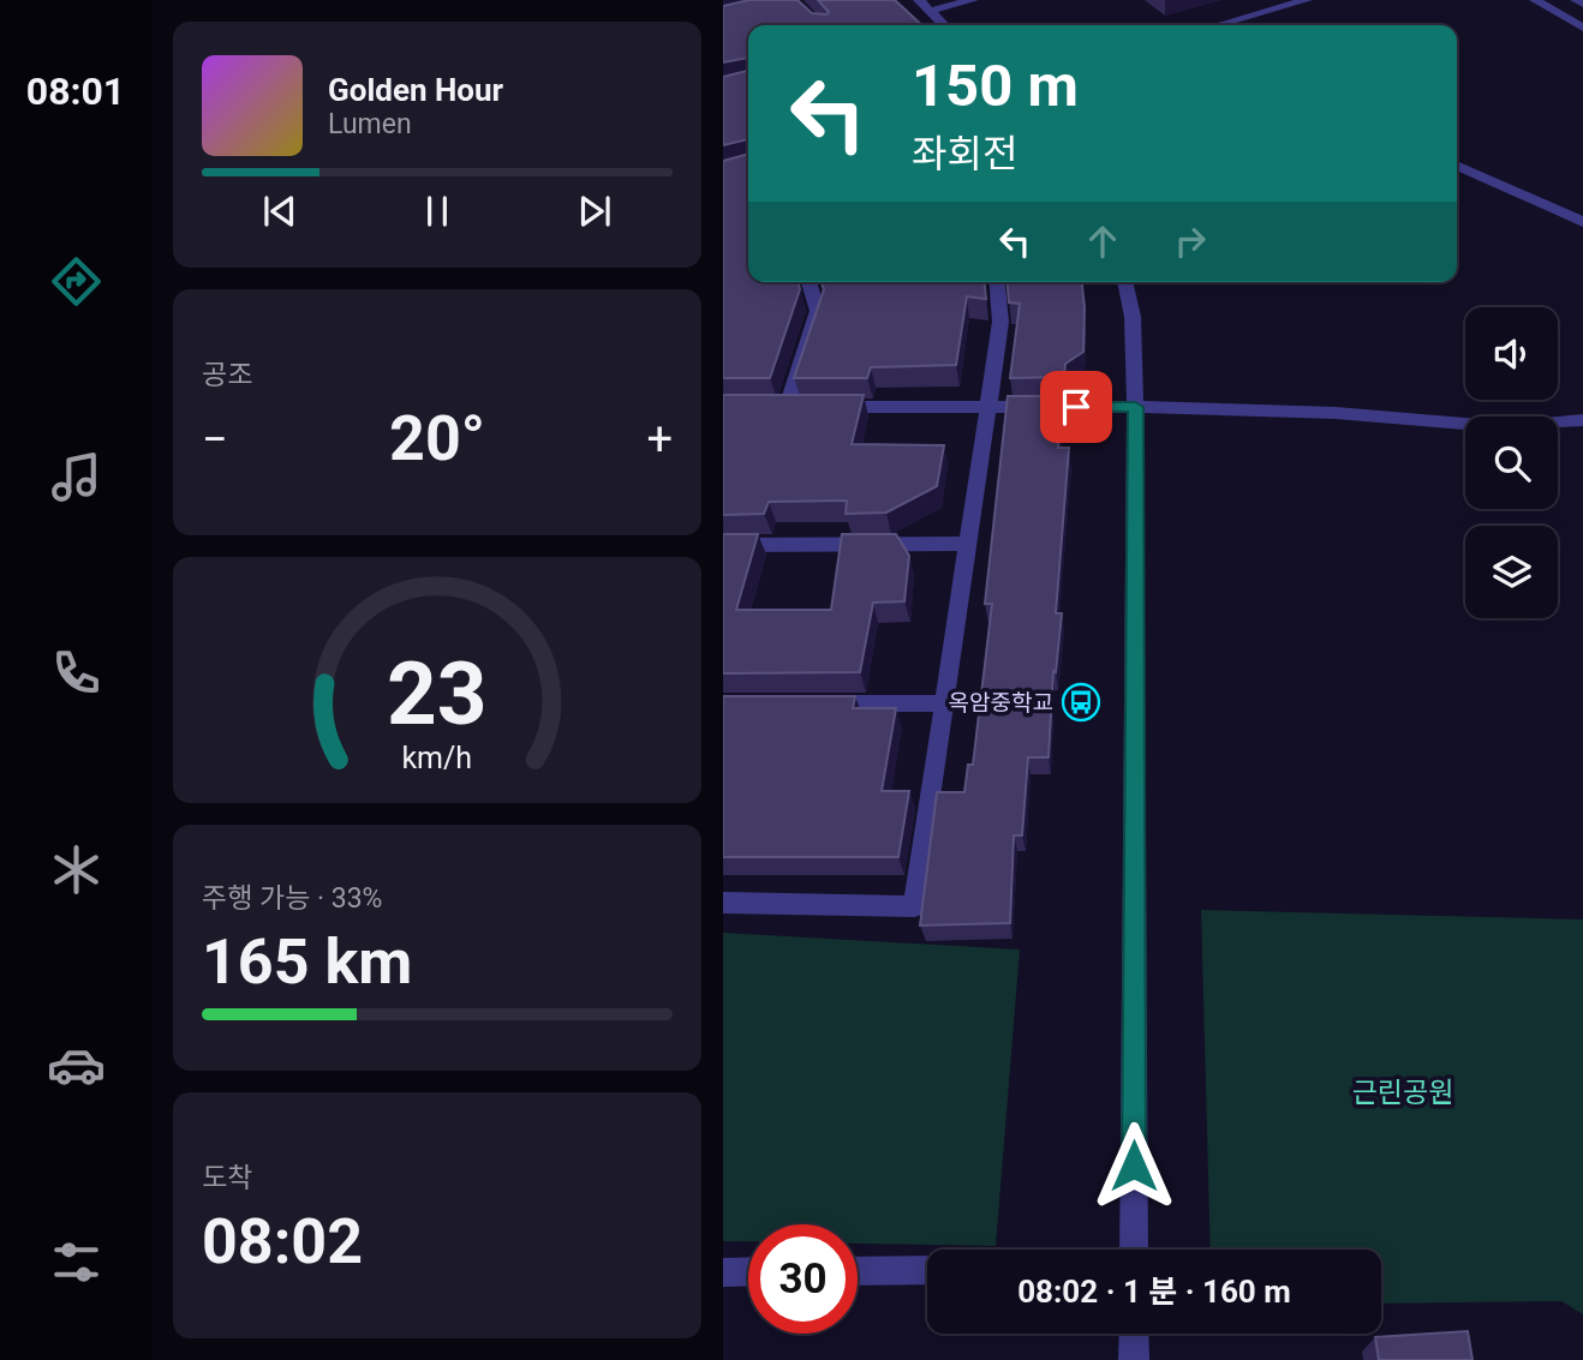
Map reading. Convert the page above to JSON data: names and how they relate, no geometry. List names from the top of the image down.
{
  "parks": ["근린공원"],
  "places": {
    "bus stop": ["옥암중학교"]
  },
  "page": {
    "tabs": "08:01",
    "turn": ["150 m", "좌회전"],
    "song": ["Golden Hour", "Lumen"],
    "tile": [
      "공조",
      ["주행 가능 · 33%", "165 km"],
      ["도착", "08:02"]
    ],
    "heat": ["−", "20°", "+"],
    "limit": "30",
    "trip": "08:02 · 1 분 · 160 m",
    "gauge": ["23", "km/h"]
  }
}
